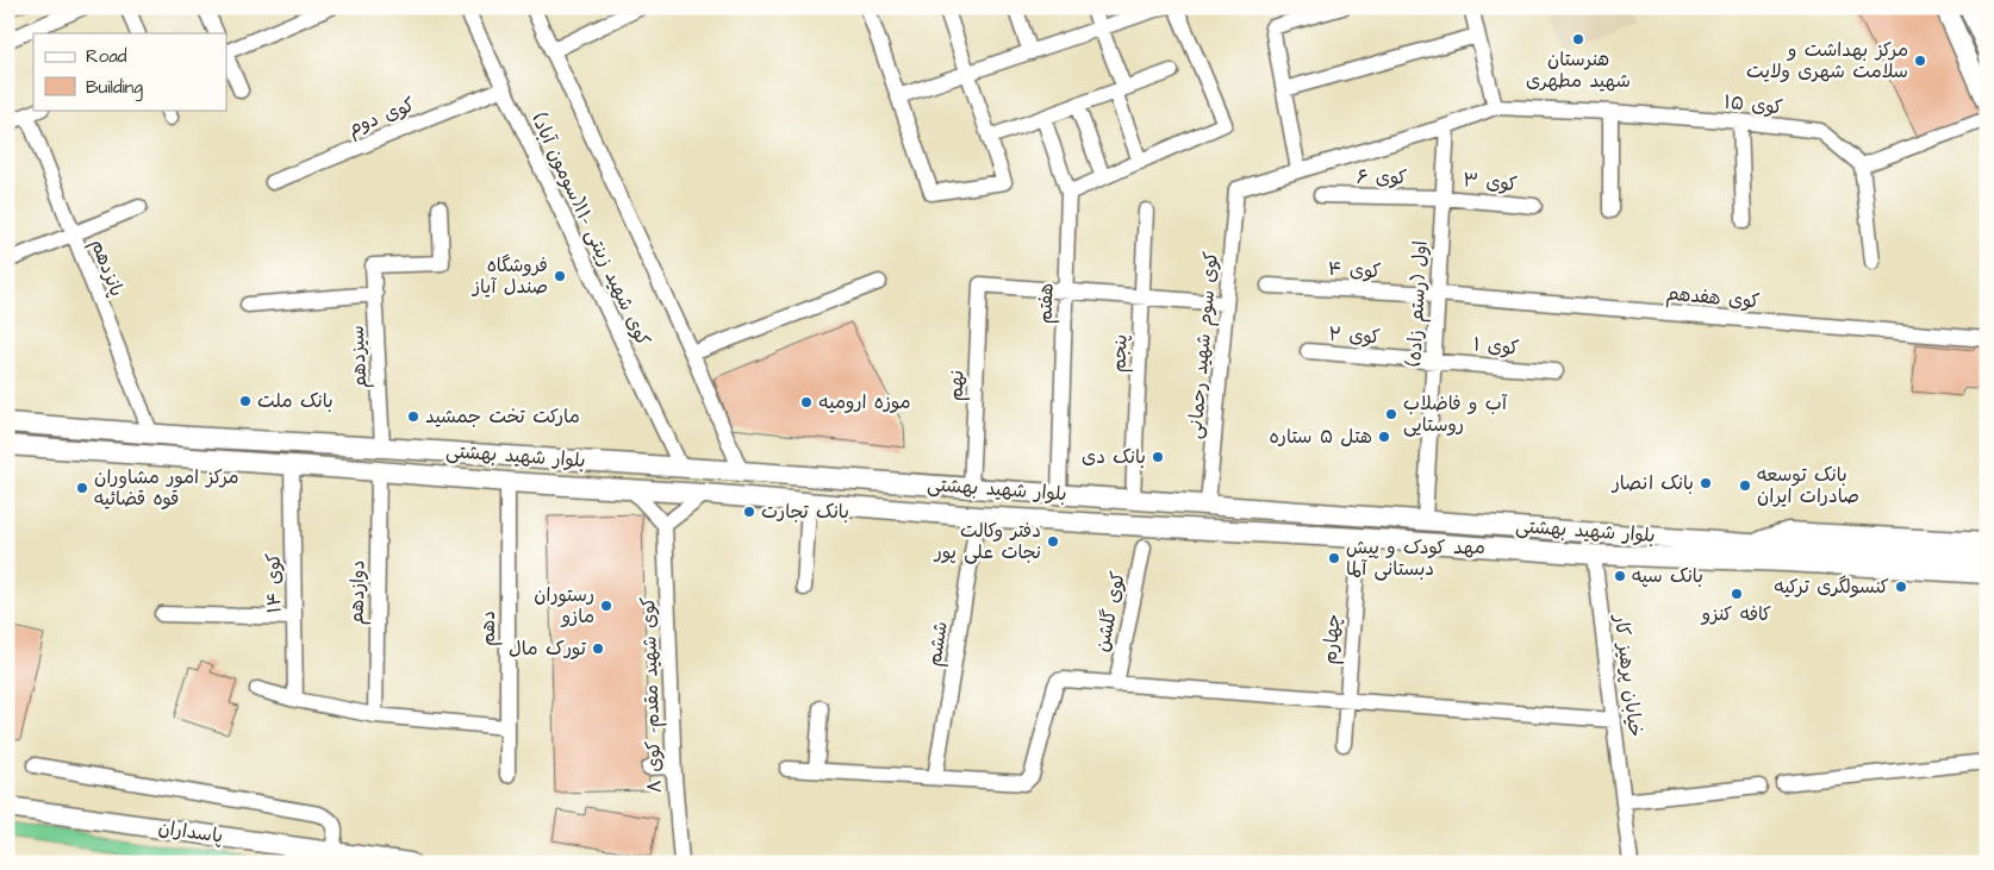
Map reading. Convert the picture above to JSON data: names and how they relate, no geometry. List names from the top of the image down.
{
  "streets": {
    "main road": ["بلوار شهید بهشتی", "پاسداران"],
    "street": [
      "کوی ۱۵",
      "کوی دوم",
      "کوی ۶",
      "کوی ۳",
      "کوی شهید زینتی -۱۱(سومون آباد)",
      "پانزدهم",
      "کوی ۴",
      "کوی هفدهم",
      "هفتم",
      "اول (رستم زاده)",
      "کوی ۲",
      "کوی سوم شهید رحمانی",
      "کوی ۱",
      "پنجم",
      "سیزدهم",
      "نهم",
      "کوی ۱۴",
      "دوازدهم",
      "کوی گلشن",
      "دهم",
      "چهارم",
      "ششم",
      "خیابان پرهیز کار",
      "کوی شهید مقدم- کوی ۸"
    ]
  },
  "crossings": [
    ["کوی دوم", "کوی شهید زینتی -۱۱(سومون آباد)"],
    ["کوی ۶", "کوی ۳"],
    ["کوی ۶", "اول (رستم زاده)"],
    ["کوی ۳", "اول (رستم زاده)"],
    ["کوی شهید زینتی -۱۱(سومون آباد)", "بلوار شهید بهشتی"],
    ["پانزدهم", "بلوار شهید بهشتی"],
    ["کوی ۴", "کوی هفدهم"],
    ["کوی ۴", "اول (رستم زاده)"],
    ["کوی هفدهم", "اول (رستم زاده)"],
    ["هفتم", "نهم"],
    ["هفتم", "بلوار شهید بهشتی"],
    ["اول (رستم زاده)", "کوی ۲"],
    ["اول (رستم زاده)", "کوی ۱"],
    ["اول (رستم زاده)", "بلوار شهید بهشتی"],
    ["کوی ۲", "کوی ۱"],
    ["کوی سوم شهید رحمانی", "بلوار شهید بهشتی"],
    ["پنجم", "بلوار شهید بهشتی"],
    ["سیزدهم", "بلوار شهید بهشتی"],
    ["نهم", "بلوار شهید بهشتی"],
    ["بلوار شهید بهشتی", "کوی ۱۴"],
    ["بلوار شهید بهشتی", "دوازدهم"],
    ["بلوار شهید بهشتی", "دهم"],
    ["بلوار شهید بهشتی", "چهارم"],
    ["بلوار شهید بهشتی", "ششم"],
    ["بلوار شهید بهشتی", "خیابان پرهیز کار"]
  ],
  "places": [
    "هنرستان شهید مطهری",
    "مرکز بهداشت و سلامت شهری ولایت",
    "فروشگاه صندل آیاز",
    "بانک ملت",
    "موزه ارومیه",
    "آب و فاضلاب روستایی",
    "مارکت تخت جمشید",
    "هتل ۵ ستاره",
    "بانک دی",
    "بانک انصار",
    "بانک توسعه صادرات ایران",
    "مرکز امور مشاوران قوه قضائیه",
    "بانک تجارت",
    "دفتر وکالت نجات علی پور",
    "مهد کودک و پیش دبستانی آلما",
    "بانک سپه",
    "کنسولگری ترکیه",
    "کافه کنزو",
    "رستوران مازو",
    "تورک مال"
  ],
  "legend": ["Road", "Building"]
}
